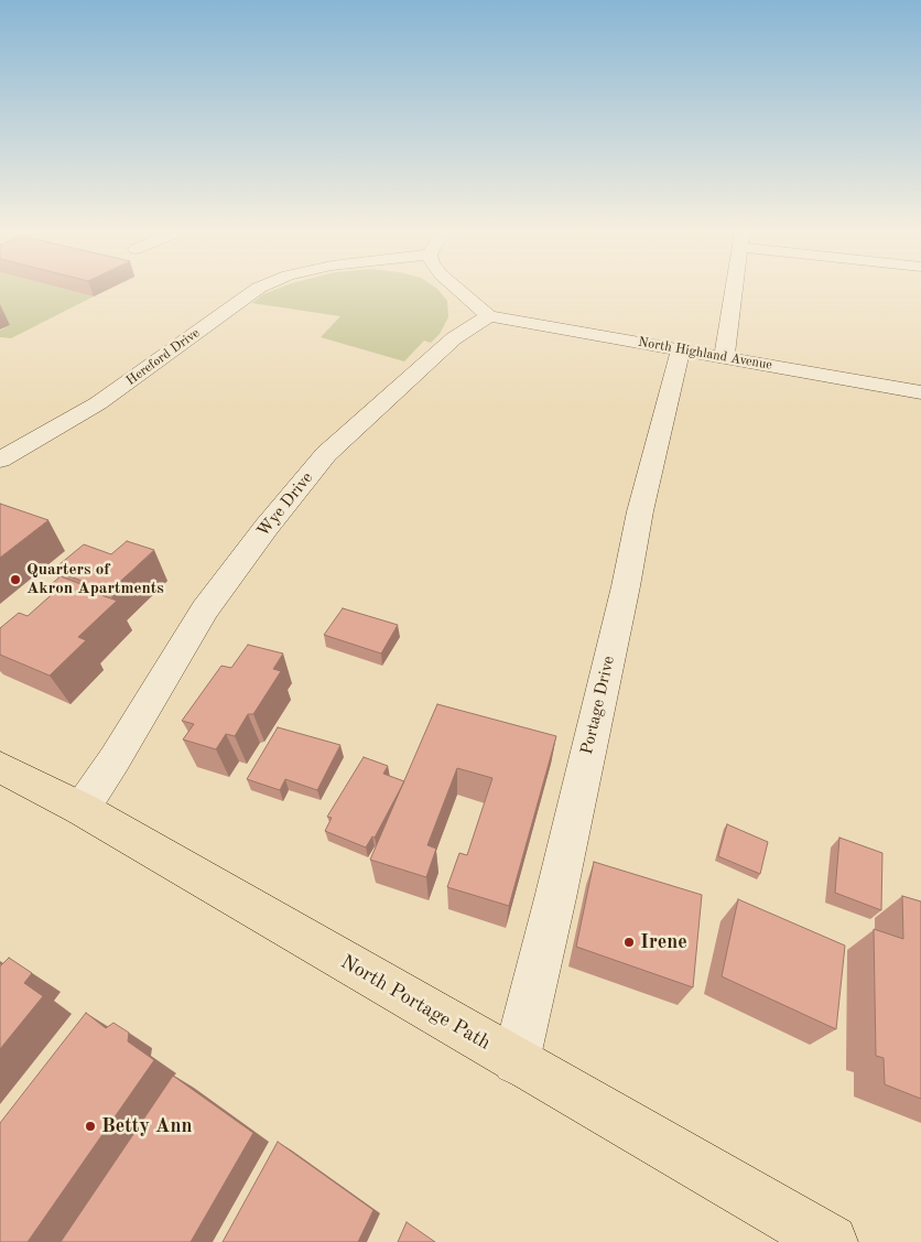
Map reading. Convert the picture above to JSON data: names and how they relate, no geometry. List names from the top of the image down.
{
  "streets": {
    "main road": ["North Portage Path"],
    "street": [
      "North Highland Avenue",
      "Hereford Drive",
      "Wye Drive",
      "Portage Drive"
    ]
  },
  "crossings": [
    ["North Highland Avenue", "Wye Drive"],
    ["North Highland Avenue", "Portage Drive"],
    ["Wye Drive", "North Portage Path"],
    ["Portage Drive", "North Portage Path"]
  ],
  "places": ["Quarters of Akron Apartments", "Irene", "Betty Ann"]
}
